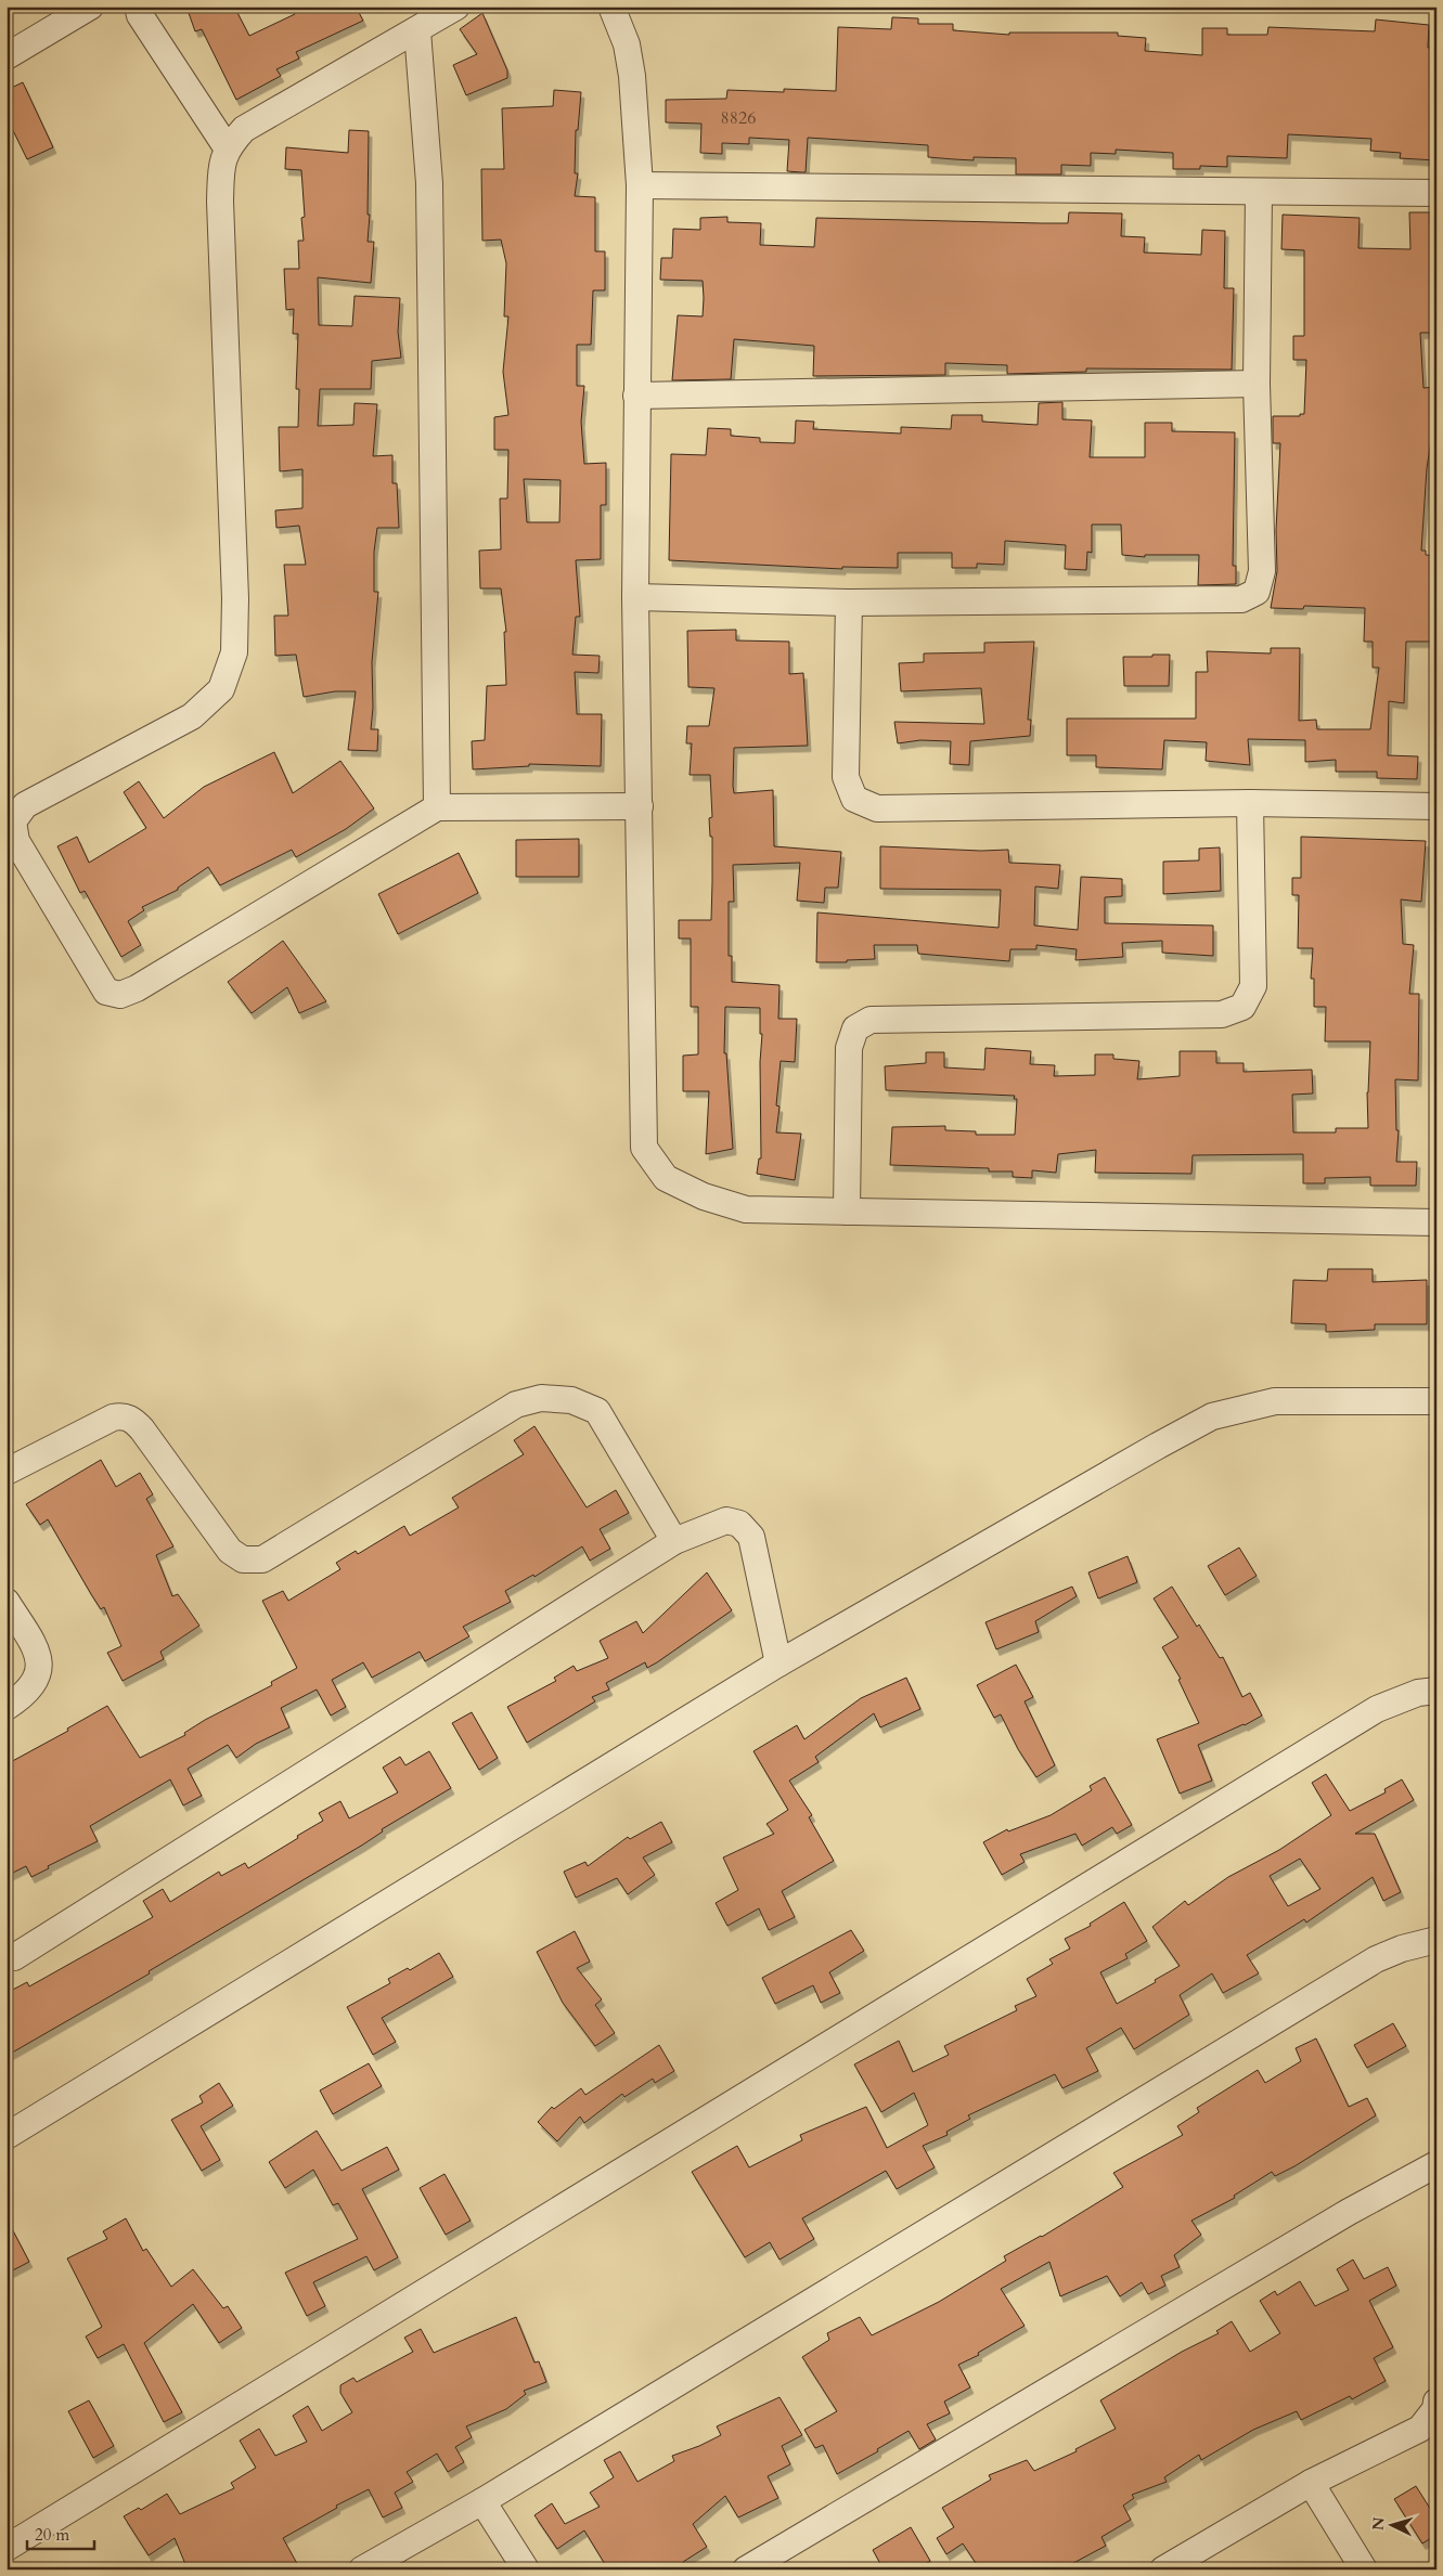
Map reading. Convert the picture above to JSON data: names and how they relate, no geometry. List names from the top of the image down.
{
  "house_numbers": ["8826"],
  "scale_bar": "20 m",
  "north": "left"
}
